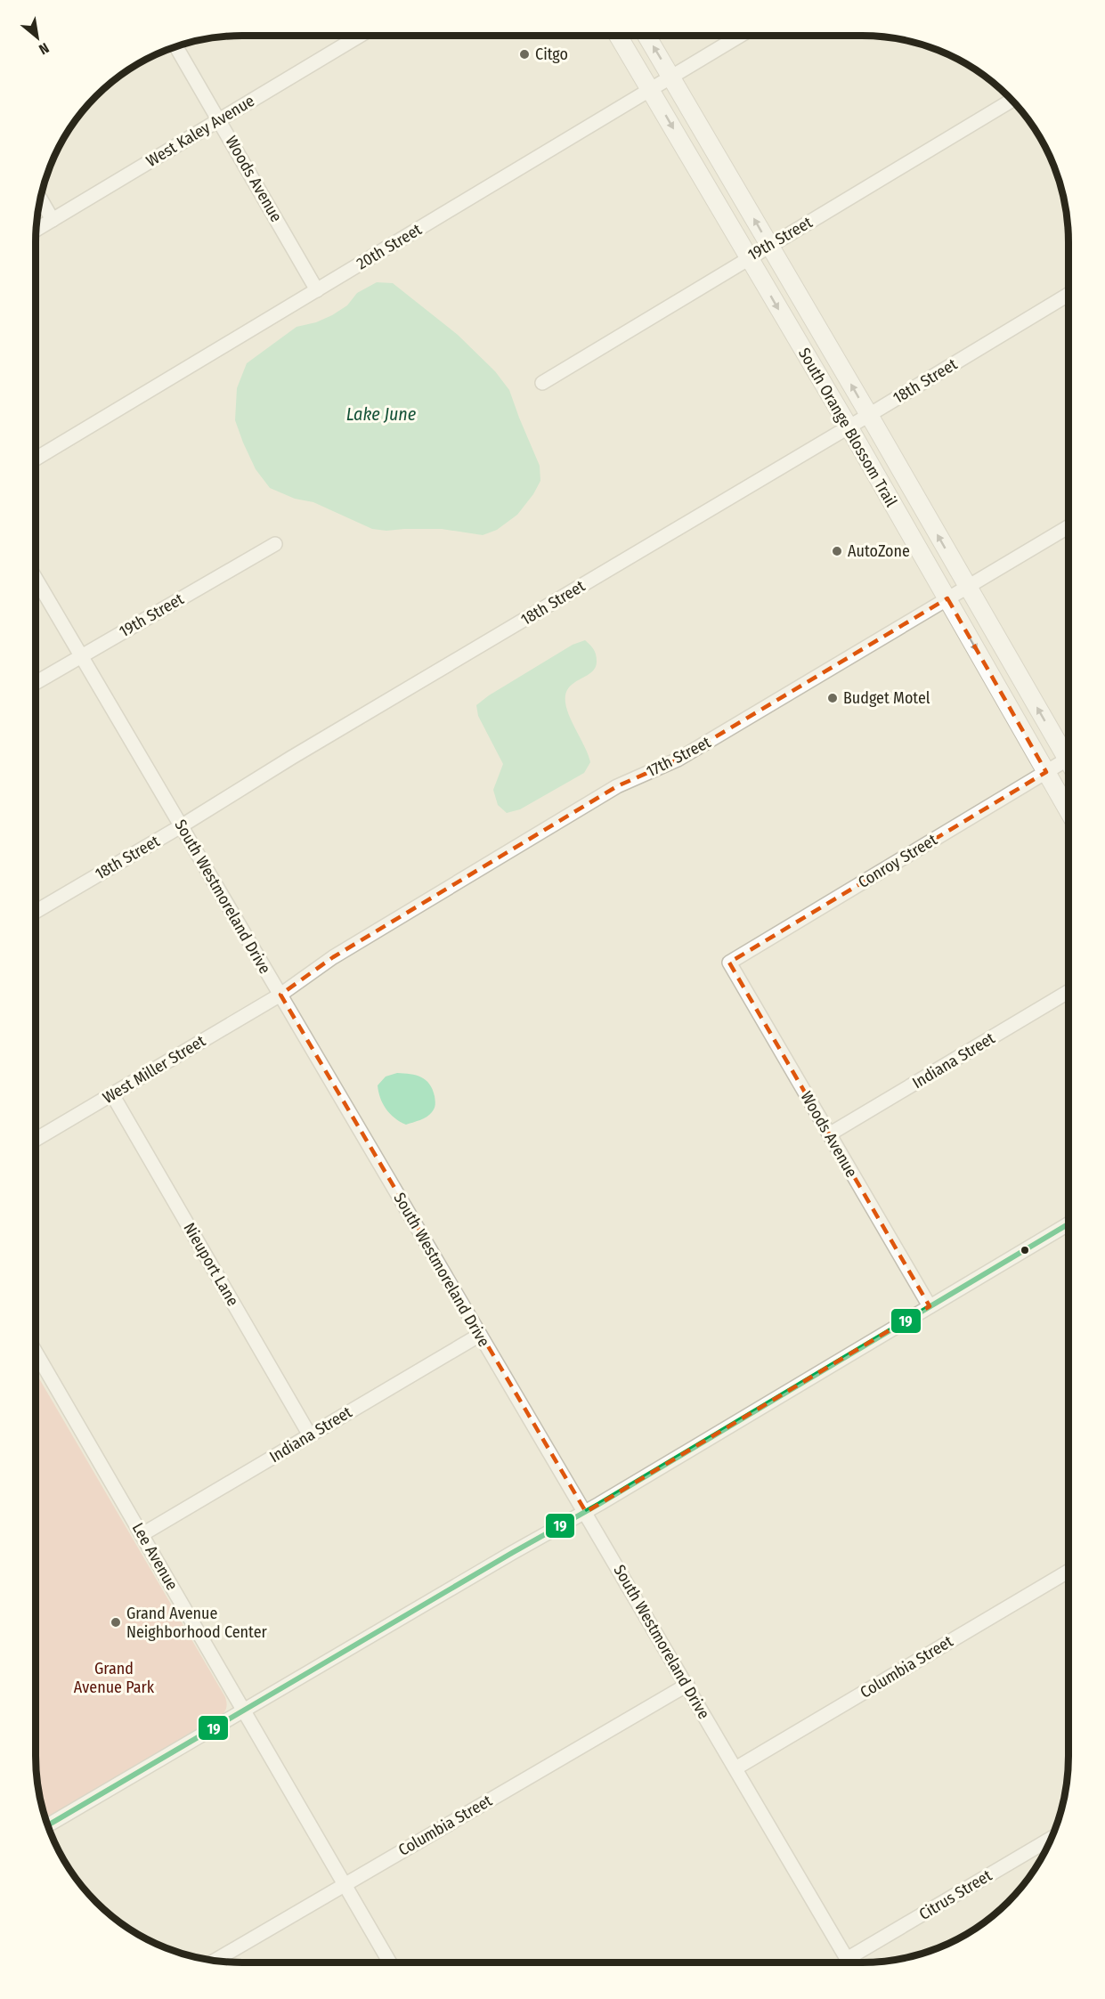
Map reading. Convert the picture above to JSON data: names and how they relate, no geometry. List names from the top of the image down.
{
  "streets": {
    "main road": ["South Orange Blossom Trail"],
    "street": [
      "West Kaley Avenue",
      "Woods Avenue",
      "19th Street",
      "20th Street",
      "18th Street",
      "17th Street",
      "Conroy Street",
      "South Westmoreland Drive",
      "Indiana Street",
      "West Miller Street",
      "Nieuport Lane",
      "Lee Avenue",
      "Columbia Street",
      "Citrus Street"
    ]
  },
  "crossings": [
    ["West Kaley Avenue", "Woods Avenue"],
    ["Woods Avenue", "20th Street"],
    ["Woods Avenue", "Conroy Street"],
    ["Woods Avenue", "Indiana Street"],
    ["19th Street", "South Orange Blossom Trail"],
    ["19th Street", "South Westmoreland Drive"],
    ["20th Street", "South Orange Blossom Trail"],
    ["18th Street", "South Orange Blossom Trail"],
    ["18th Street", "South Westmoreland Drive"],
    ["South Orange Blossom Trail", "17th Street"],
    ["South Orange Blossom Trail", "Conroy Street"],
    ["17th Street", "South Westmoreland Drive"],
    ["17th Street", "West Miller Street"],
    ["South Westmoreland Drive", "Indiana Street"],
    ["South Westmoreland Drive", "West Miller Street"],
    ["South Westmoreland Drive", "Columbia Street"],
    ["South Westmoreland Drive", "Citrus Street"],
    ["Indiana Street", "Nieuport Lane"],
    ["Indiana Street", "Lee Avenue"],
    ["West Miller Street", "Nieuport Lane"],
    ["Lee Avenue", "Columbia Street"]
  ],
  "water": ["Lake June"],
  "parks": ["Grand Avenue Park"],
  "places": [
    "Citgo",
    "AutoZone",
    "Budget Motel",
    "Grand Avenue Neighborhood Center"
  ],
  "lines": ["transit line 19"],
  "north": "bottom right"
}
